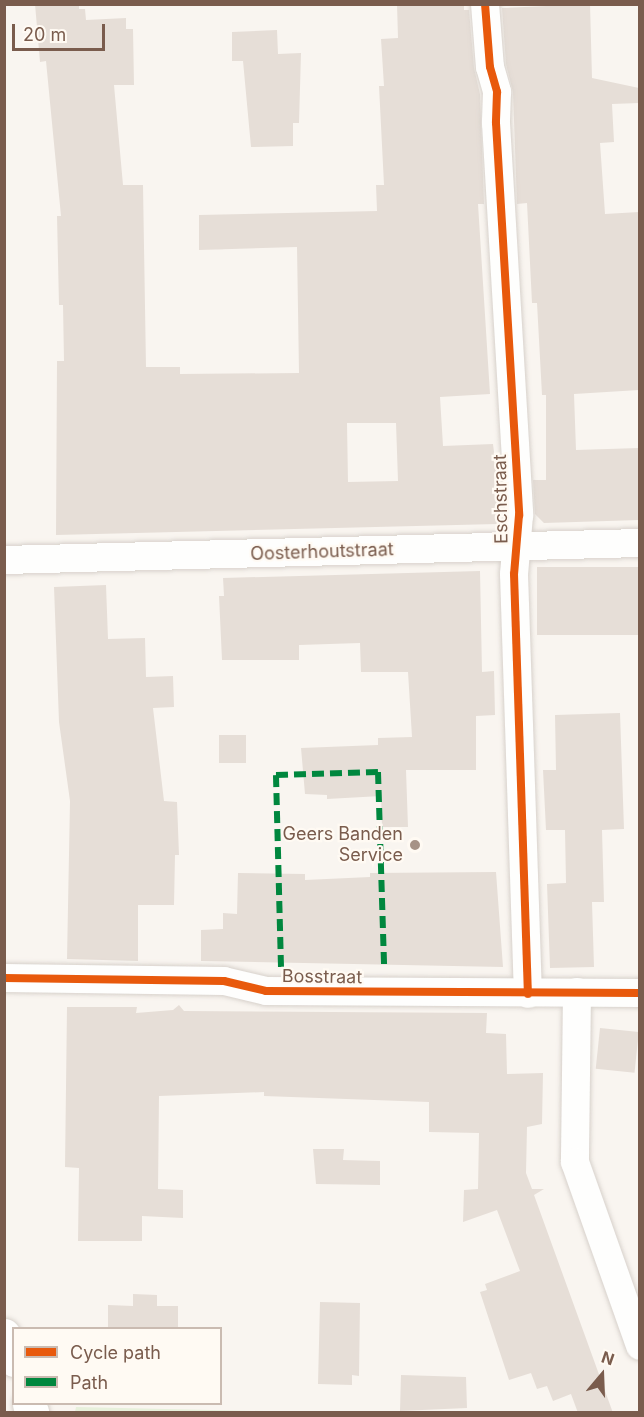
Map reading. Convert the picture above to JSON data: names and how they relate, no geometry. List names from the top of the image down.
{
  "streets": {
    "street": ["Eschstraat", "Oosterhoutstraat", "Bosstraat"]
  },
  "crossings": [
    ["Eschstraat", "Oosterhoutstraat"],
    ["Eschstraat", "Bosstraat"]
  ],
  "places": ["Geers Banden Service"],
  "legend": ["Cycle path", "Path"],
  "scale_bar": "20 m",
  "north": "top"
}
